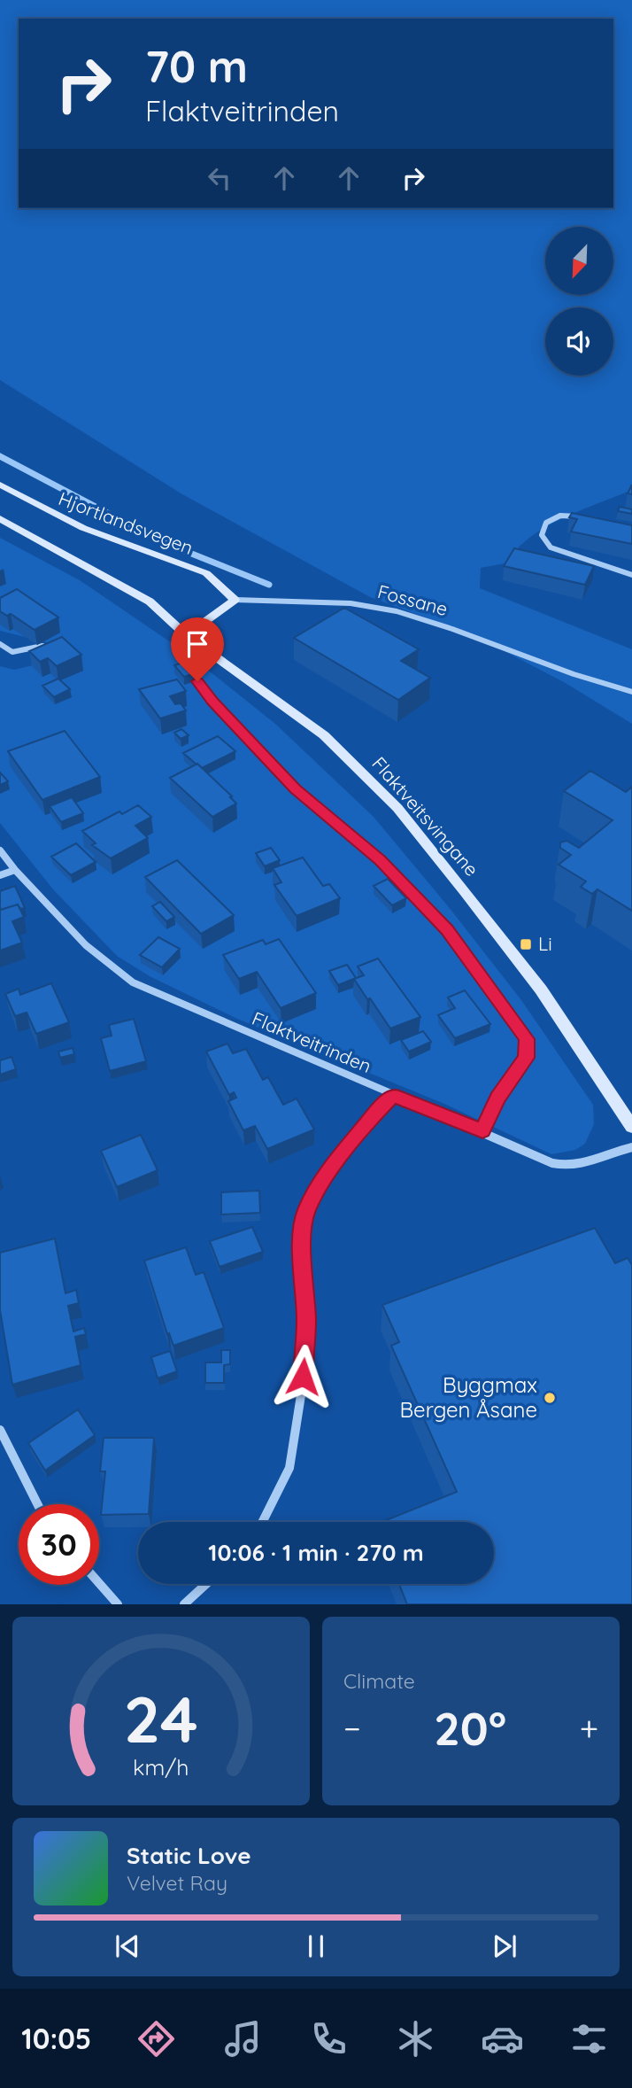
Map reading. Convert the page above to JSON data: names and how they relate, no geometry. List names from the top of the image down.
{
  "streets": {
    "main road": ["Hjortlandsvegen", "Flaktveitsvingane"],
    "street": ["Fossane", "Flaktveitrinden"]
  },
  "crossings": [
    ["Hjortlandsvegen", "Fossane"]
  ],
  "places": {
    "transit": ["Li"],
    "other": ["Byggmax Bergen Åsane"]
  },
  "north": "bottom left",
  "page": {
    "turn": ["70 m", "Flaktveitrinden"],
    "limit": "30",
    "trip": "10:06 · 1 min · 270 m",
    "tile": "Climate",
    "heat": ["−", "20°", "+"],
    "song": ["Static Love", "Velvet Ray"],
    "tabs": "10:05",
    "gauge": ["24", "km/h"]
  }
}
